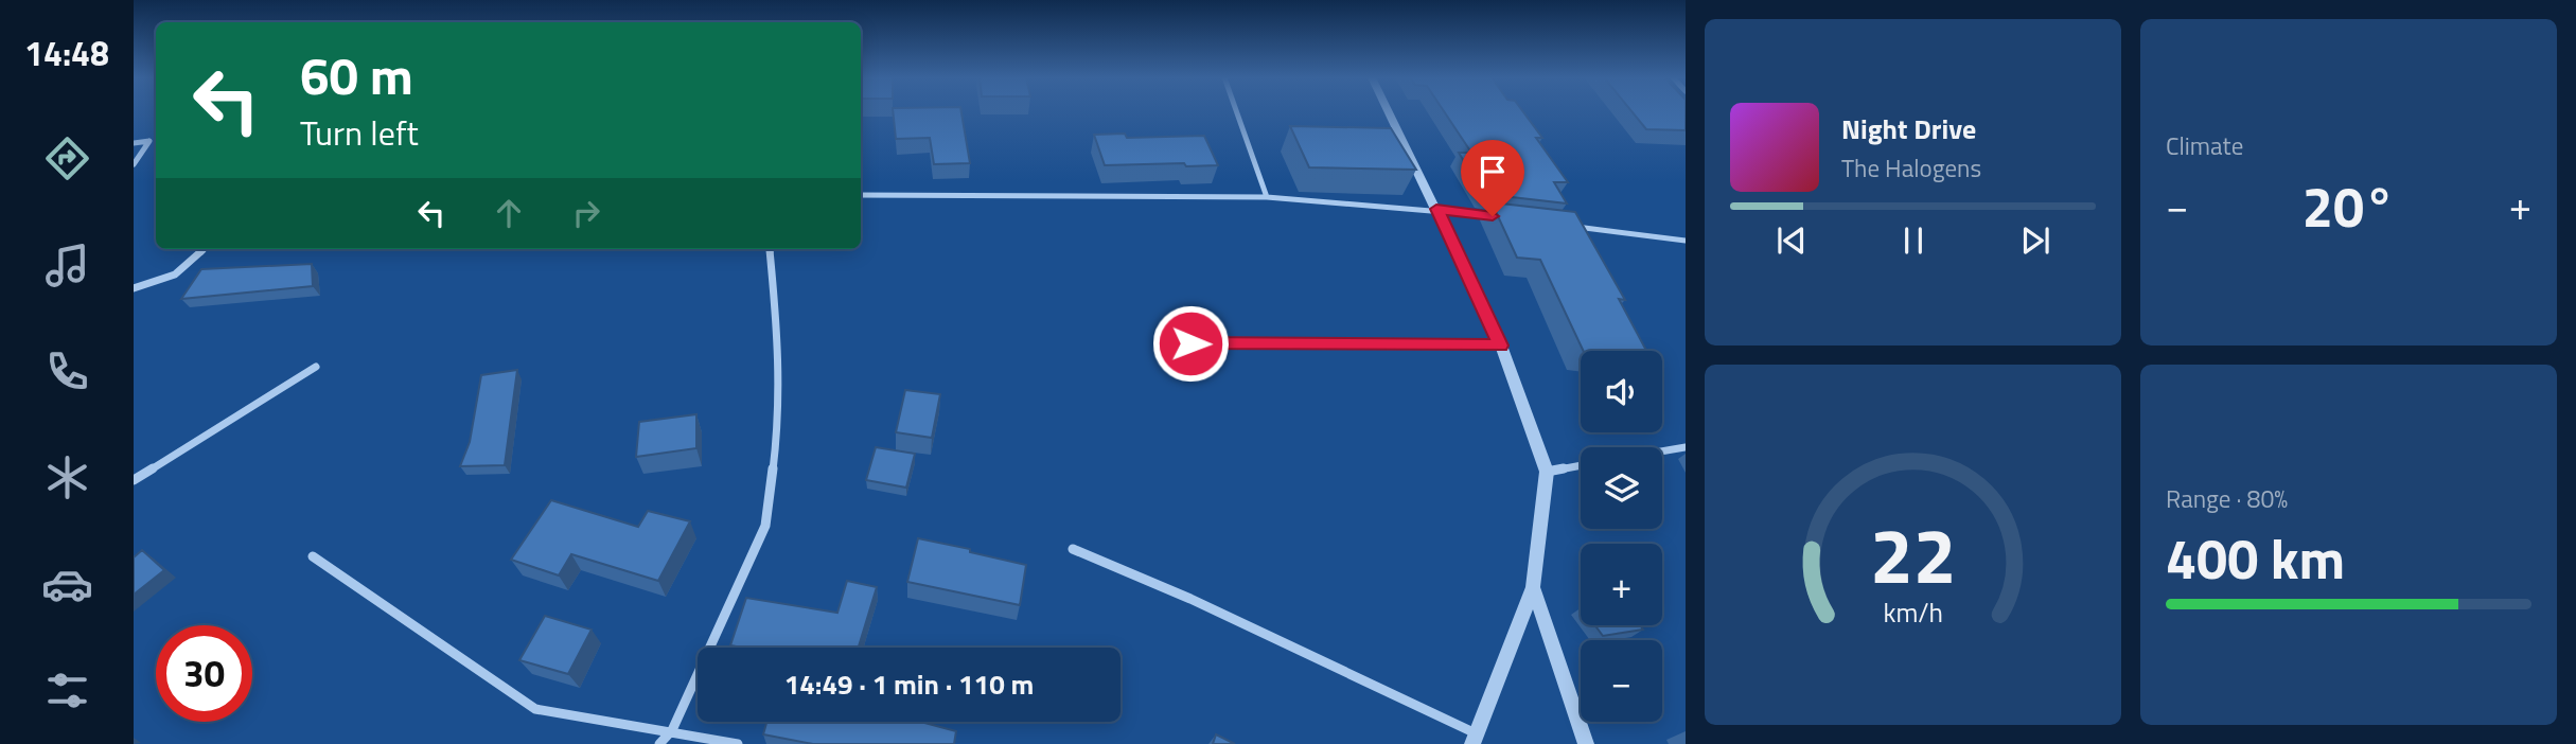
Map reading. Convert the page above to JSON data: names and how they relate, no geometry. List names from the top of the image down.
{
  "page": {
    "tabs": "14:48",
    "tile": [
      "Climate",
      ["Range · 80%", "400 km"]
    ],
    "turn": ["60 m", "Turn left"],
    "song": ["Night Drive", "The Halogens"],
    "heat": ["−", "20°", "+"],
    "map_buttons": ["+", "−"],
    "limit": "30",
    "trip": "14:49 · 1 min · 110 m",
    "gauge": ["22", "km/h"]
  }
}
